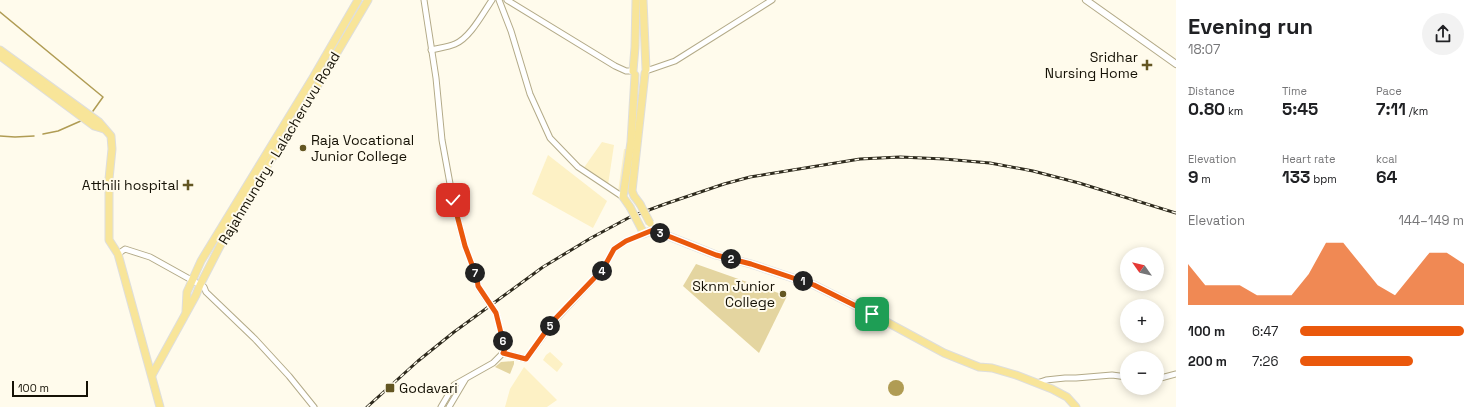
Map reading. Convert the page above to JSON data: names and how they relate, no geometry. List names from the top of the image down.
{
  "streets": {
    "main road": ["Rajahmundry - Lalacheruvu Road"]
  },
  "places": {
    "health": ["Sridhar Nursing Home", "Atthili hospital"],
    "other": ["Raja Vocational Junior College", "Sknm Junior College"],
    "transit": ["Godavari"]
  },
  "scale_bar": "100 m",
  "north": "top left",
  "page": {
    "heading": ["Evening run", "18:07"],
    "stats": [
      ["Distance", "0.80 km"],
      ["Time", "5:45"],
      ["Pace", "7:11 /km"],
      ["Elevation", "9 m"],
      ["Heart rate", "133 bpm"],
      ["kcal", "64"]
    ],
    "chart": ["Elevation", "144–149 m"],
    "pins": [
      "3",
      "2",
      "4",
      "7",
      "1",
      "5",
      "6"
    ],
    "map_buttons": ["+", "−"],
    "list": [
      {
        "name": "100 m",
        "note": "6:47"
      },
      {
        "name": "200 m",
        "note": "7:26"
      }
    ],
    "scale": "100 m"
  }
}
